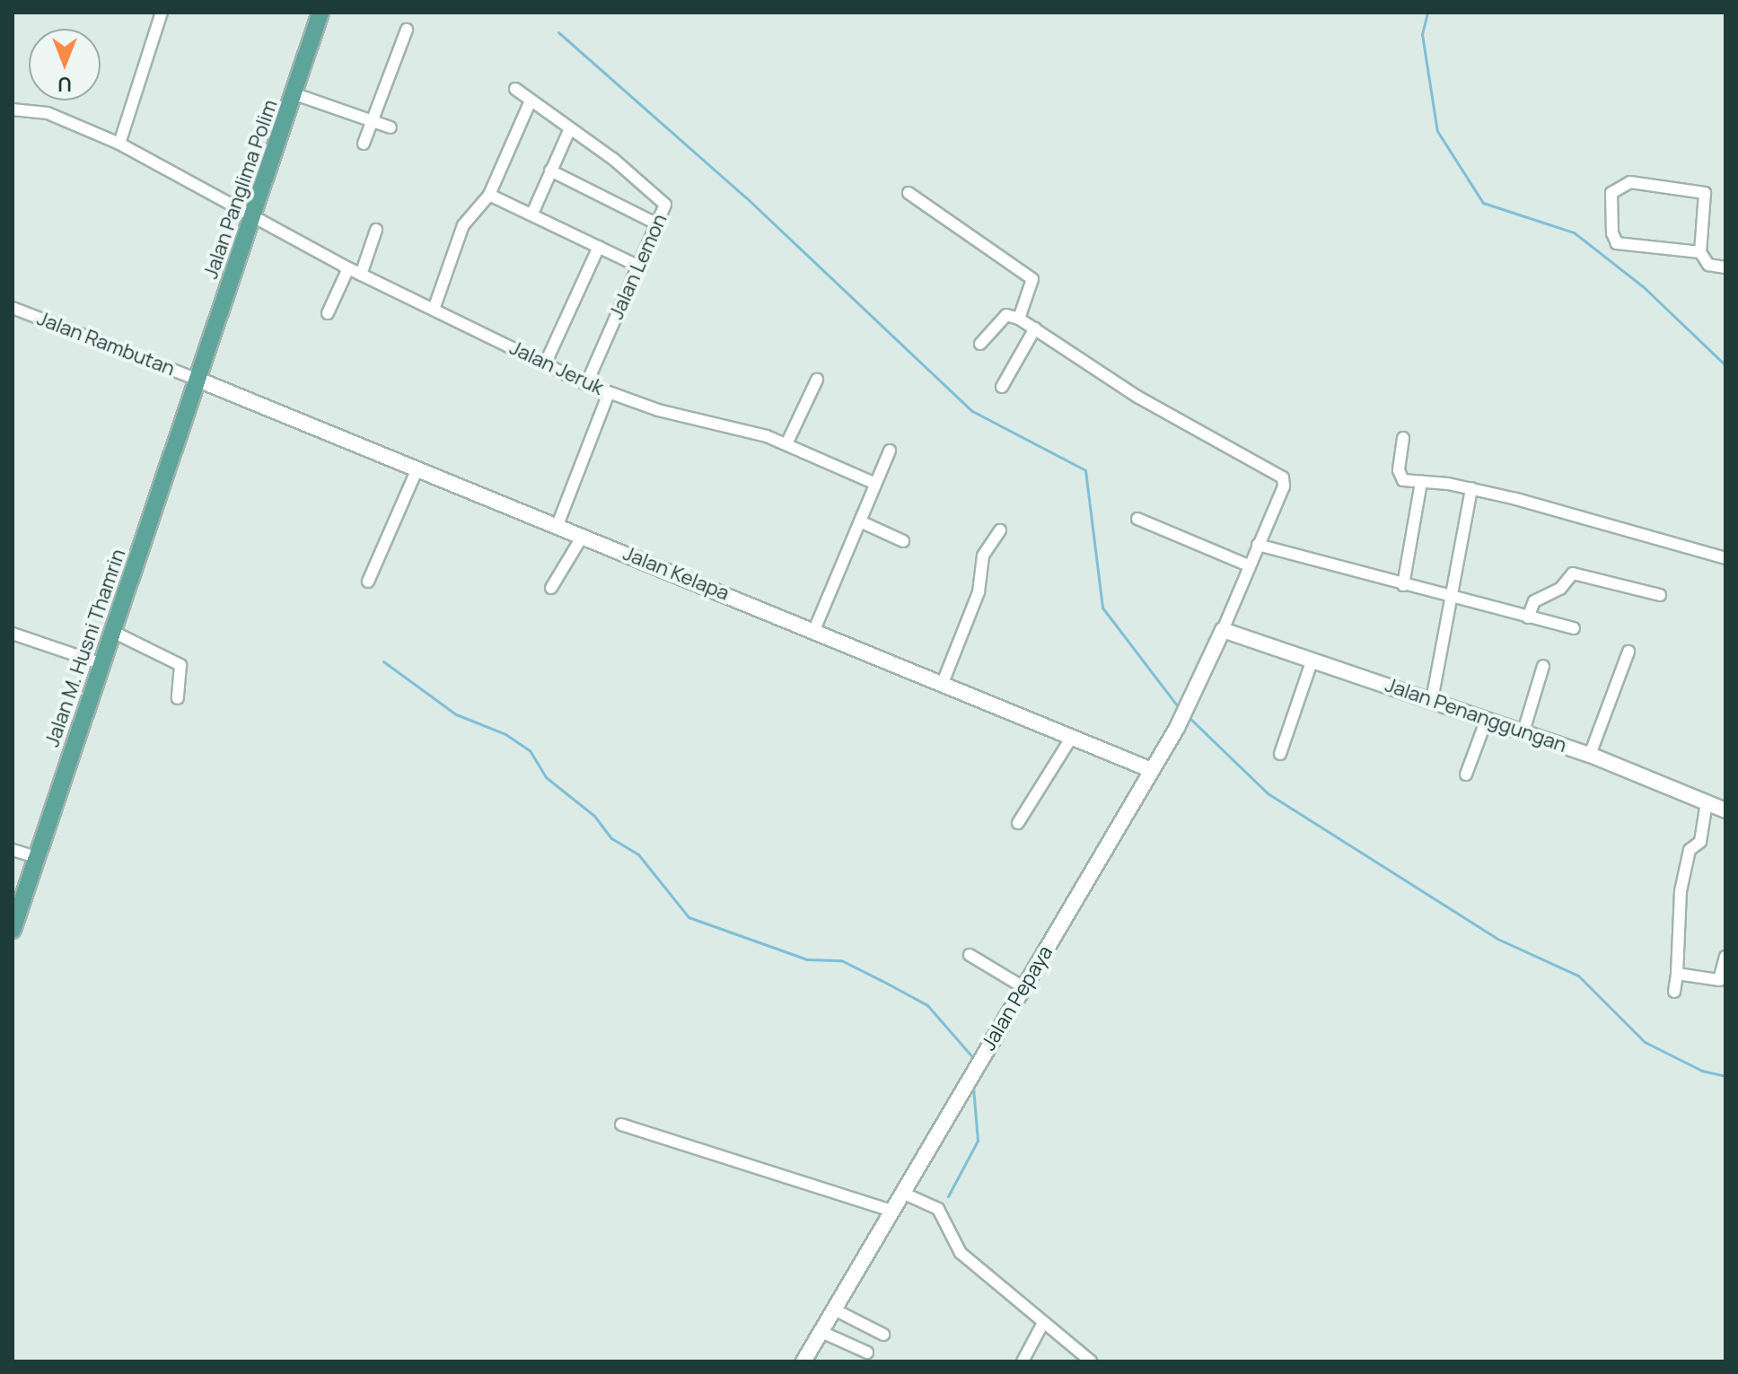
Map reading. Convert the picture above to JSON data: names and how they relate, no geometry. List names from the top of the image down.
{
  "streets": {
    "main road": ["Jalan Panglima Polim", "Jalan M. Husni Thamrin"],
    "street": [
      "Jalan Lemon",
      "Jalan Rambutan",
      "Jalan Jeruk",
      "Jalan Kelapa",
      "Jalan Penanggungan",
      "Jalan Pepaya"
    ]
  },
  "crossings": [
    ["Jalan Panglima Polim", "Jalan Rambutan"],
    ["Jalan Panglima Polim", "Jalan Jeruk"],
    ["Jalan Panglima Polim", "Jalan Kelapa"],
    ["Jalan Panglima Polim", "Jalan M. Husni Thamrin"],
    ["Jalan Lemon", "Jalan Jeruk"],
    ["Jalan Rambutan", "Jalan Kelapa"],
    ["Jalan Rambutan", "Jalan M. Husni Thamrin"],
    ["Jalan Kelapa", "Jalan M. Husni Thamrin"],
    ["Jalan Kelapa", "Jalan Pepaya"],
    ["Jalan Penanggungan", "Jalan Pepaya"]
  ],
  "north": "bottom"
}
